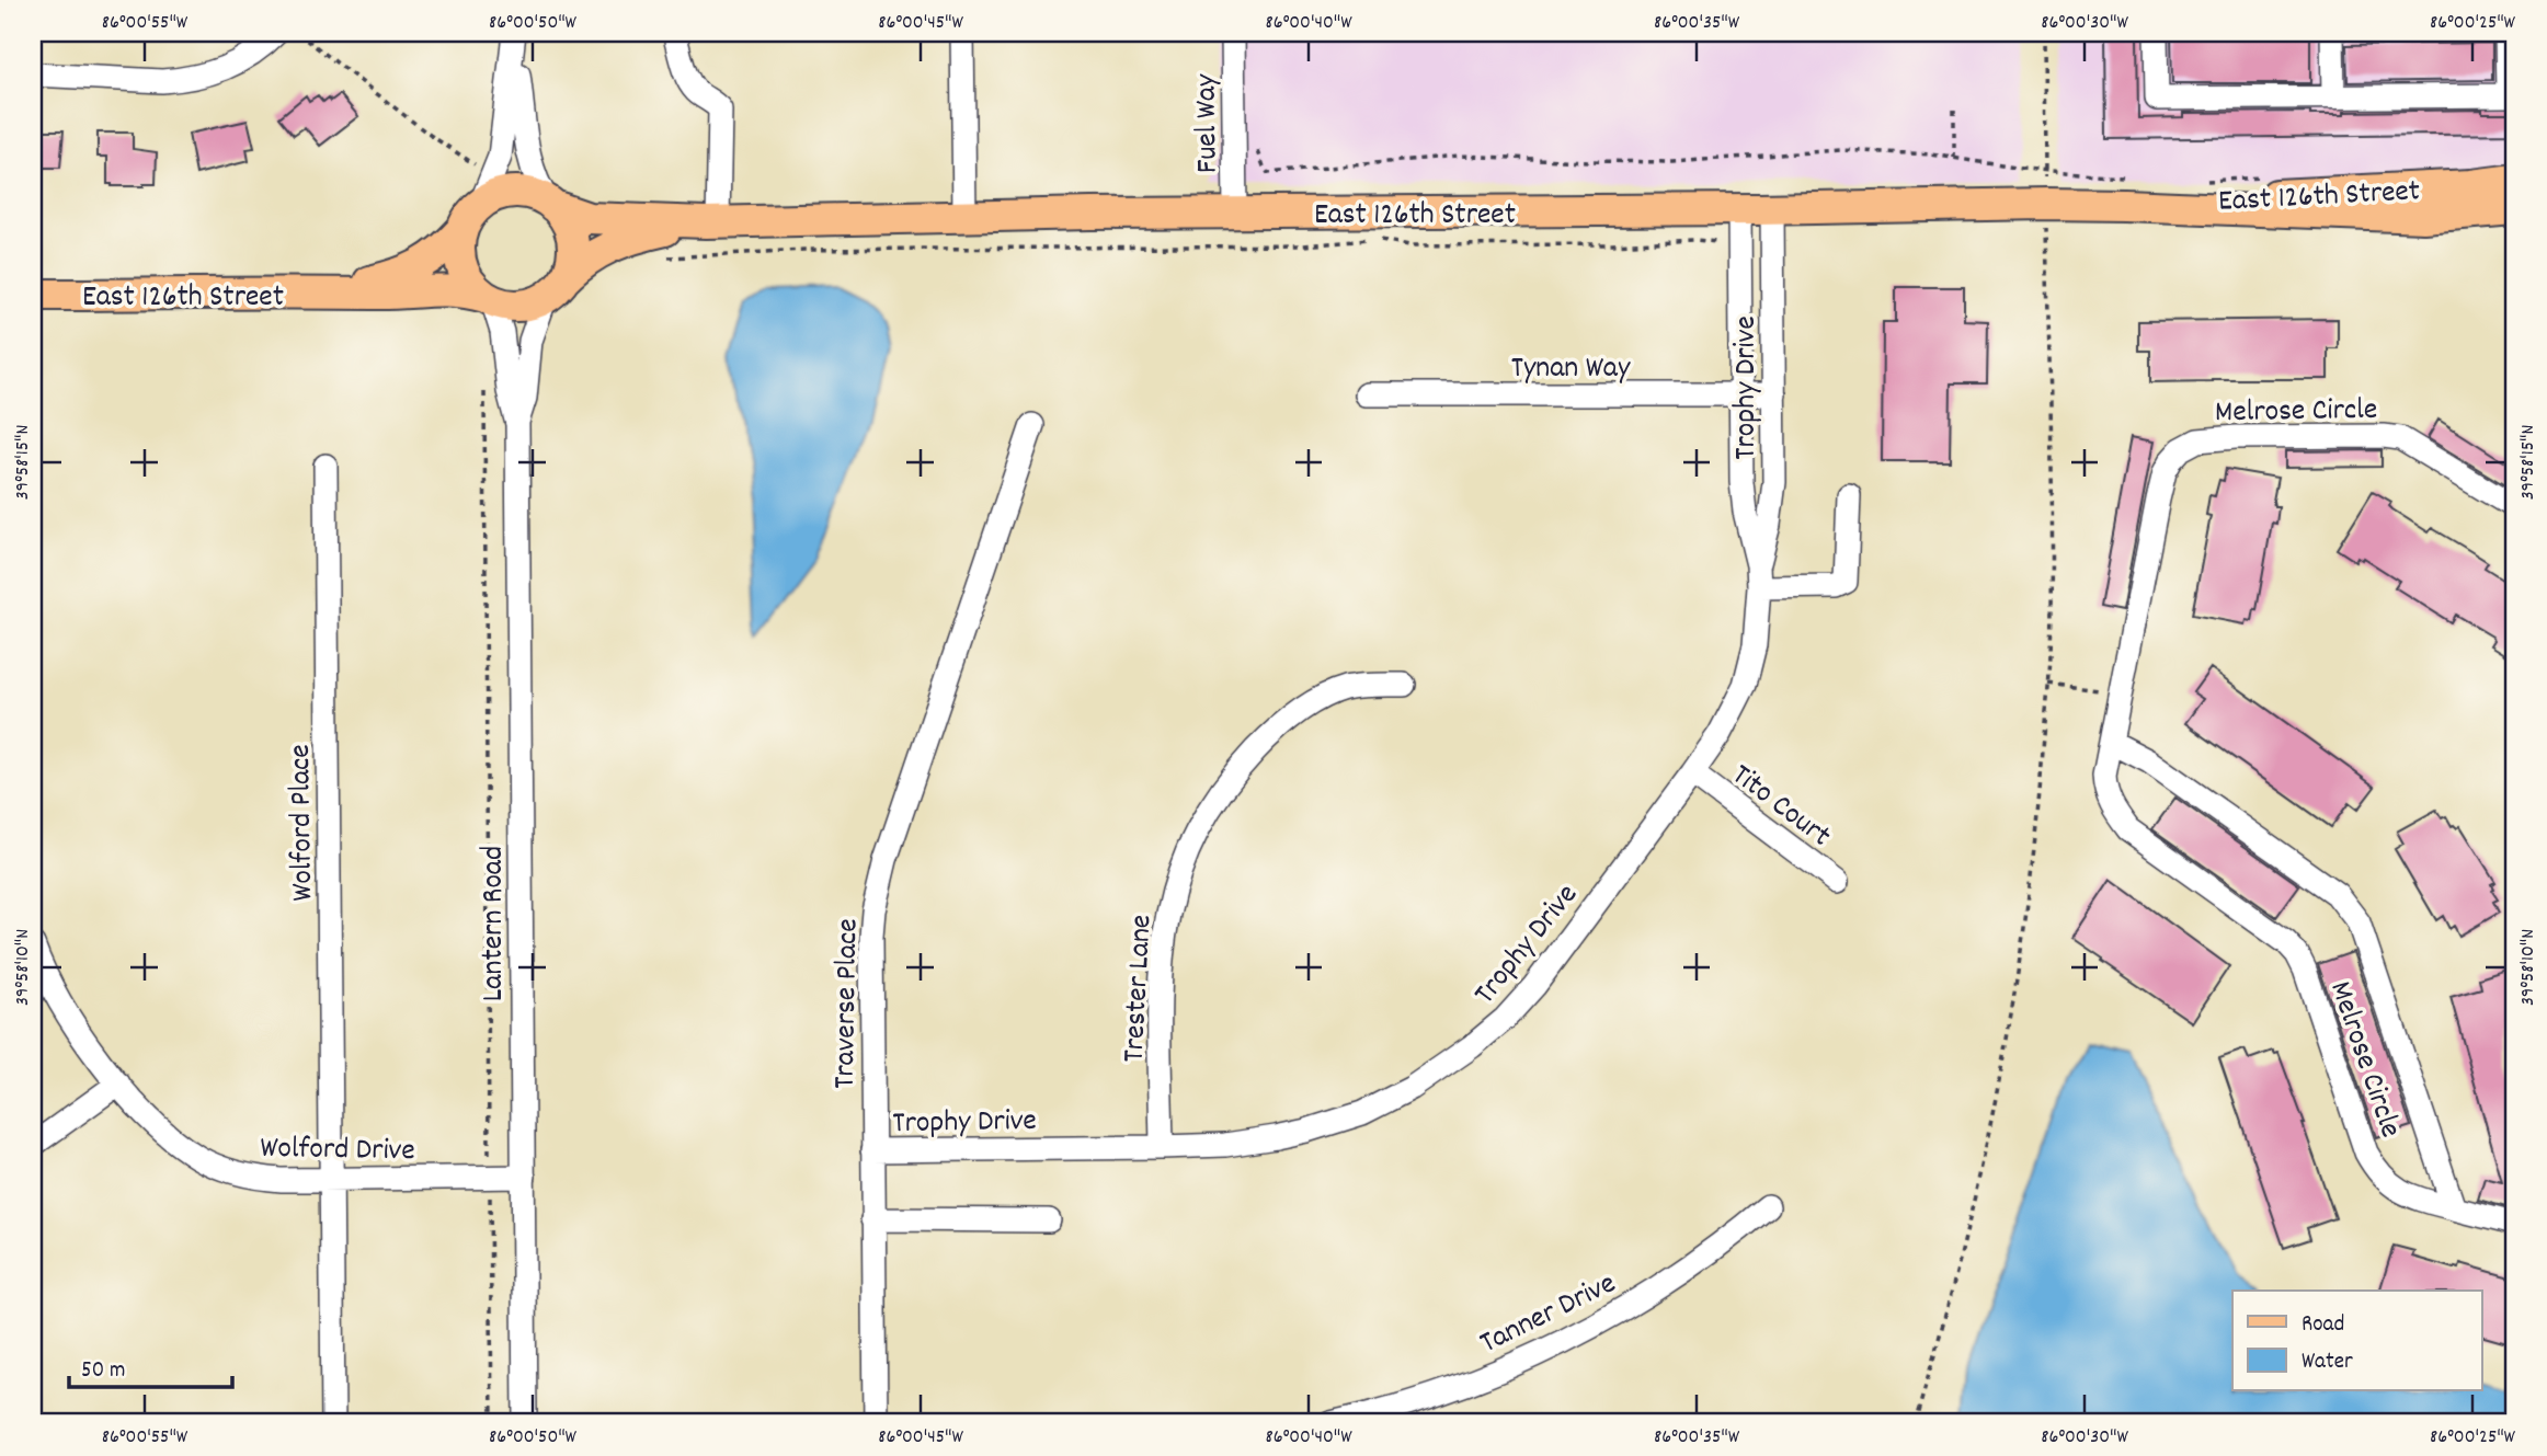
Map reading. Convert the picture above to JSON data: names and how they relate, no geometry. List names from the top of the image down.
{
  "streets": {
    "main road": ["East 126th Street"],
    "street": [
      "Fuel Way",
      "Tynan Way",
      "Trophy Drive",
      "Melrose Circle",
      "Tito Court",
      "Wolford Place",
      "Lantern Road",
      "Trester Lane",
      "Traverse Place",
      "Wolford Drive",
      "Tanner Drive"
    ]
  },
  "crossings": [
    ["Fuel Way", "East 126th Street"],
    ["East 126th Street", "Trophy Drive"],
    ["East 126th Street", "Lantern Road"],
    ["Tynan Way", "Trophy Drive"],
    ["Trophy Drive", "Tito Court"],
    ["Trophy Drive", "Trester Lane"],
    ["Trophy Drive", "Traverse Place"],
    ["Wolford Place", "Wolford Drive"],
    ["Lantern Road", "Wolford Drive"]
  ],
  "legend": ["Road", "Water"],
  "scale_bar": "50 m",
  "coordinates": [
    "86°00'55\"W",
    "86°00'50\"W",
    "86°00'45\"W",
    "86°00'40\"W",
    "86°00'35\"W",
    "86°00'30\"W",
    "86°00'25\"W",
    "39°58'15\"N",
    "39°58'10\"N"
  ]
}
